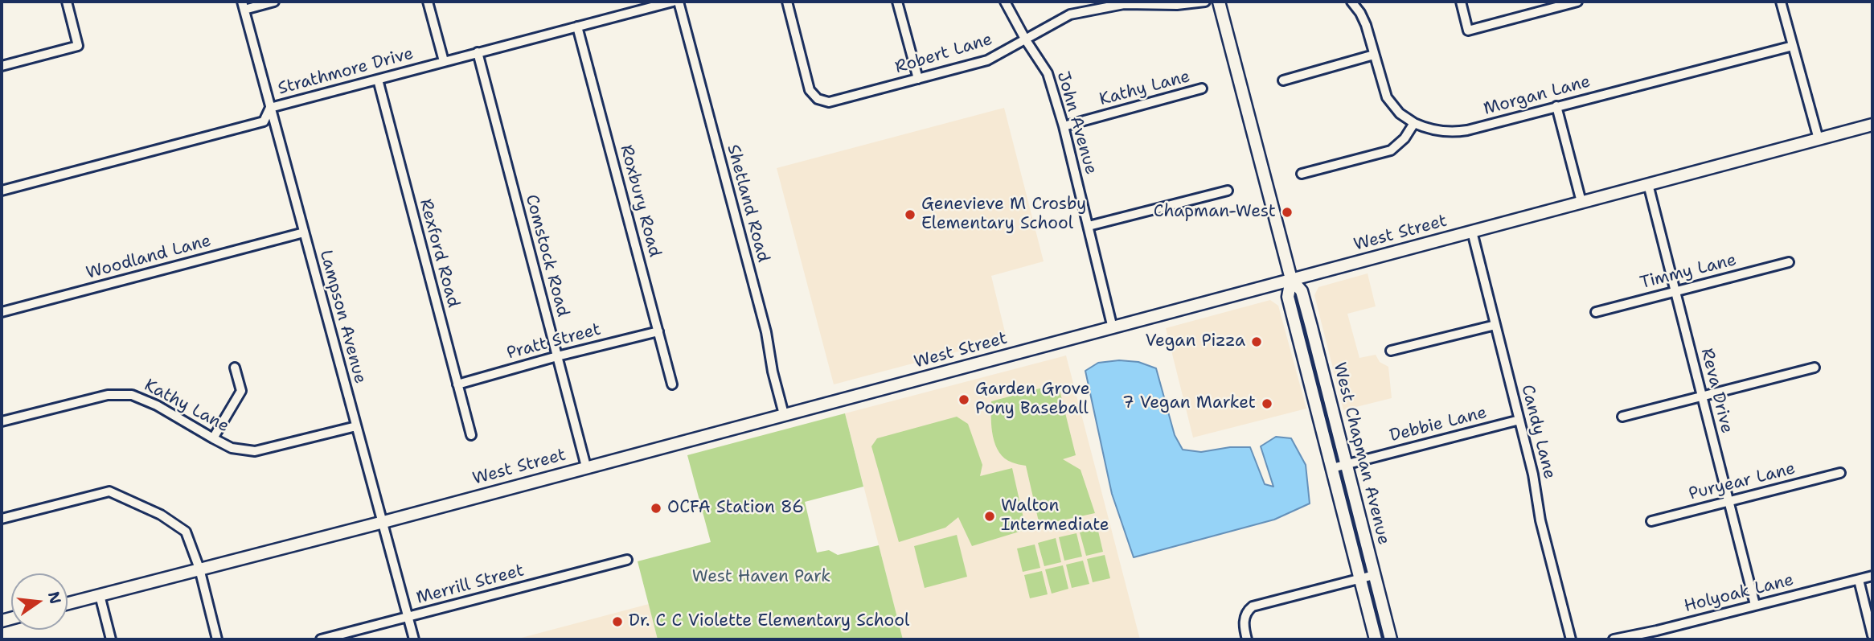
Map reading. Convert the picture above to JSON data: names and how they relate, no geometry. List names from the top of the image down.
{
  "streets": {
    "main road": ["West Street", "West Chapman Avenue"],
    "street": [
      "Robert Lane",
      "Strathmore Drive",
      "Kathy Lane",
      "Morgan Lane",
      "John Avenue",
      "Roxbury Road",
      "Shetland Road",
      "Rexford Road",
      "Comstock Road",
      "Woodland Lane",
      "Timmy Lane",
      "Lampson Avenue",
      "Pratt Street",
      "Reva Drive",
      "Debbie Lane",
      "Candy Lane",
      "Puryear Lane",
      "Merrill Street",
      "Holyoak Lane"
    ]
  },
  "crossings": [
    ["Robert Lane", "John Avenue"],
    ["Strathmore Drive", "Roxbury Road"],
    ["Strathmore Drive", "Rexford Road"],
    ["Strathmore Drive", "Comstock Road"],
    ["Strathmore Drive", "Lampson Avenue"],
    ["Kathy Lane", "John Avenue"],
    ["Kathy Lane", "Lampson Avenue"],
    ["John Avenue", "West Street"],
    ["Roxbury Road", "Pratt Street"],
    ["Shetland Road", "West Street"],
    ["West Street", "Comstock Road"],
    ["West Street", "Lampson Avenue"],
    ["West Street", "Reva Drive"],
    ["West Street", "Candy Lane"],
    ["West Street", "West Chapman Avenue"],
    ["Rexford Road", "Pratt Street"],
    ["Comstock Road", "Pratt Street"],
    ["Woodland Lane", "Lampson Avenue"],
    ["Timmy Lane", "Reva Drive"],
    ["Lampson Avenue", "Merrill Street"],
    ["Reva Drive", "Puryear Lane"],
    ["Reva Drive", "Holyoak Lane"],
    ["Debbie Lane", "Candy Lane"],
    ["Debbie Lane", "West Chapman Avenue"]
  ],
  "parks": ["West Haven Park"],
  "places": [
    "Chapman-West",
    "Genevieve M Crosby Elementary School",
    "Vegan Pizza",
    "Garden Grove Pony Baseball",
    "7 Vegan Market",
    "OCFA Station 86",
    "Walton Intermediate",
    "Dr. C C Violette Elementary School"
  ],
  "north": "right"
}
